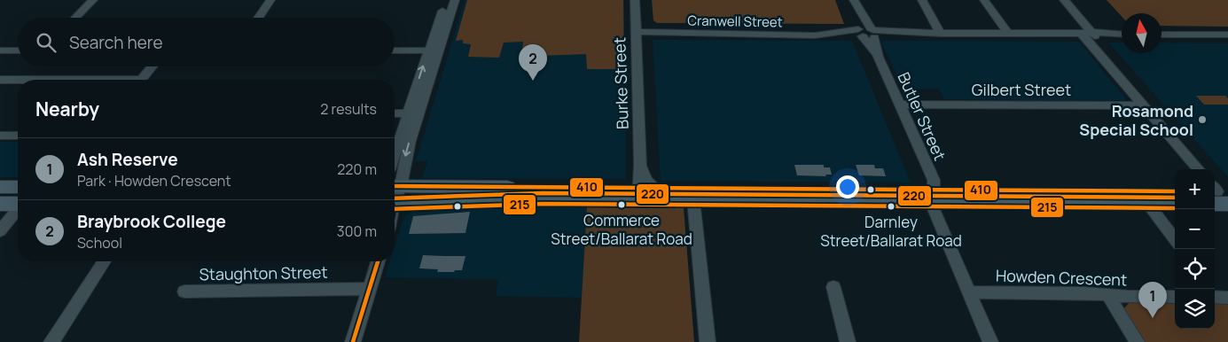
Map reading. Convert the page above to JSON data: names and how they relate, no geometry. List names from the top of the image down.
{
  "streets": {
    "street": [
      "Cranwell Street",
      "Burke Street",
      "Gilbert Street",
      "Butler Street",
      "Staughton Street",
      "Howden Crescent"
    ]
  },
  "crossings": [
    ["Cranwell Street", "Burke Street"],
    ["Cranwell Street", "Butler Street"],
    ["Gilbert Street", "Butler Street"],
    ["Butler Street", "Howden Crescent"]
  ],
  "places": ["Rosamond Special School", "Commerce Street/Ballarat Road", "Darnley Street/Ballarat Road"],
  "lines": ["transit line 410", "transit line 220", "transit line 215"],
  "north": "top",
  "page": {
    "search": "Search here",
    "pins": ["2", "1"],
    "heading": ["Nearby", "2 results"],
    "list": [
      {
        "mark": "1",
        "name": "Ash Reserve",
        "note": "Park · Howden Crescent",
        "value": "220 m"
      },
      {
        "mark": "2",
        "name": "Braybrook College",
        "note": "School",
        "value": "300 m"
      }
    ],
    "map_buttons": ["+", "−"]
  }
}
